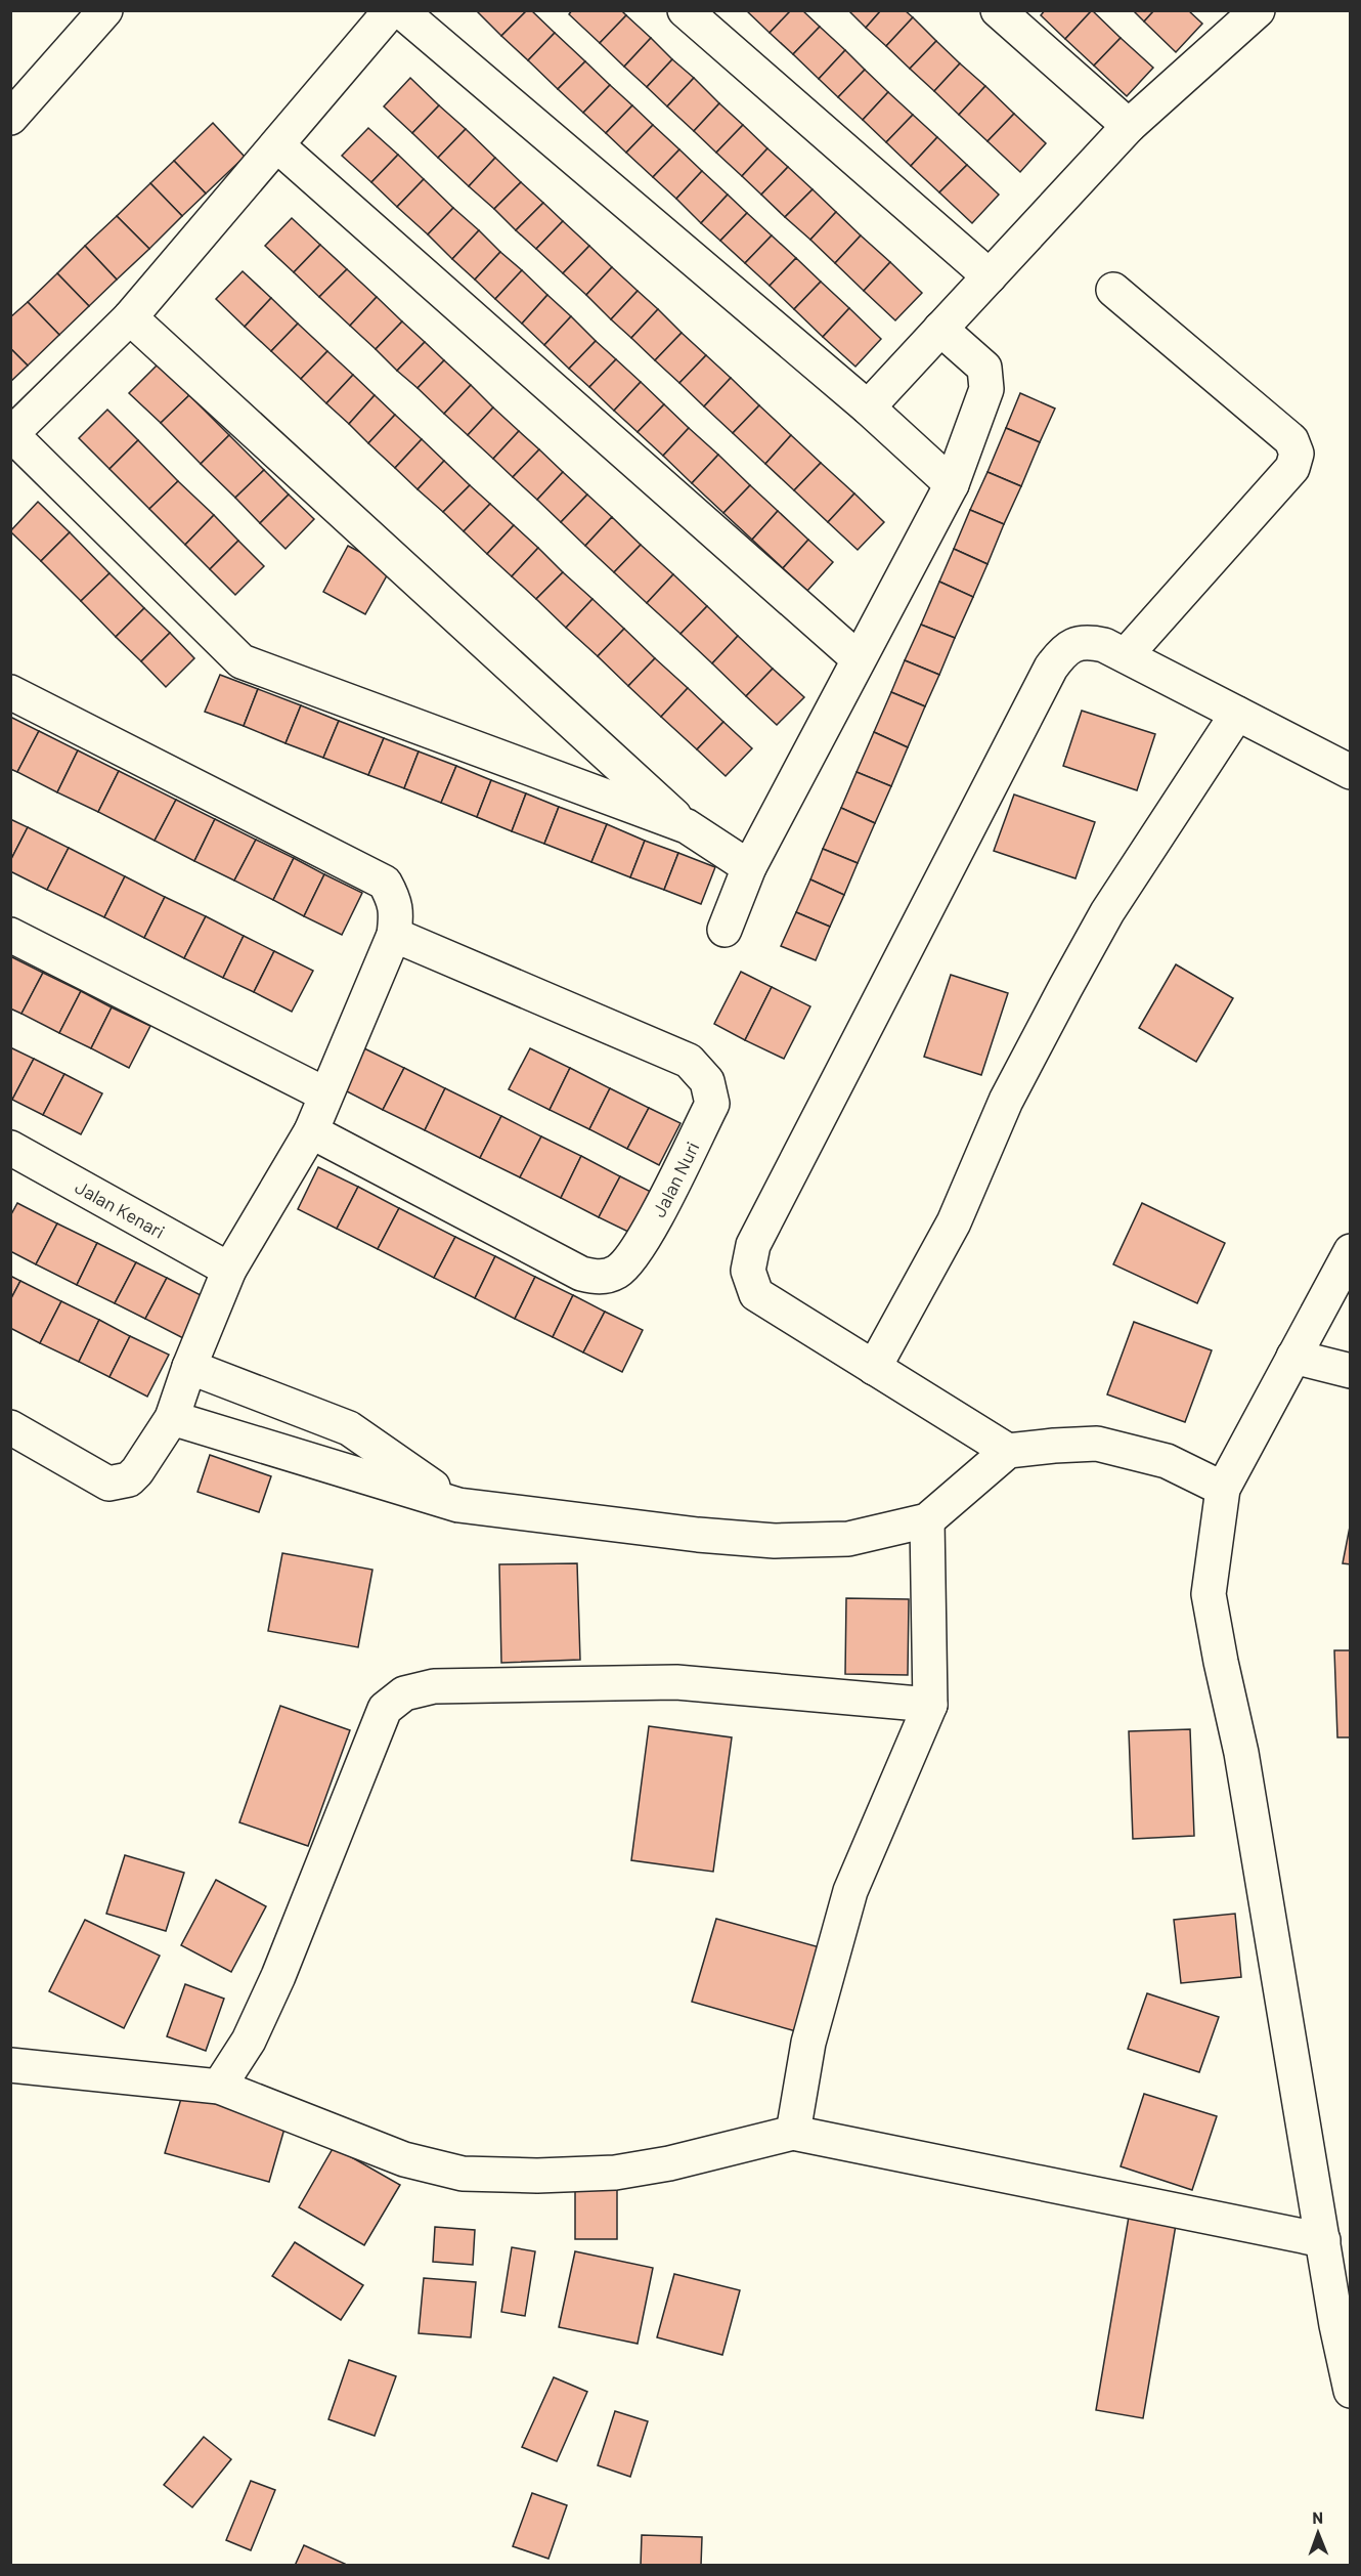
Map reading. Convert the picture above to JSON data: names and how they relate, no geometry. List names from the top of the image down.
{
  "streets": {
    "street": ["Jalan Nuri", "Jalan Kenari"]
  },
  "north": "top"
}
